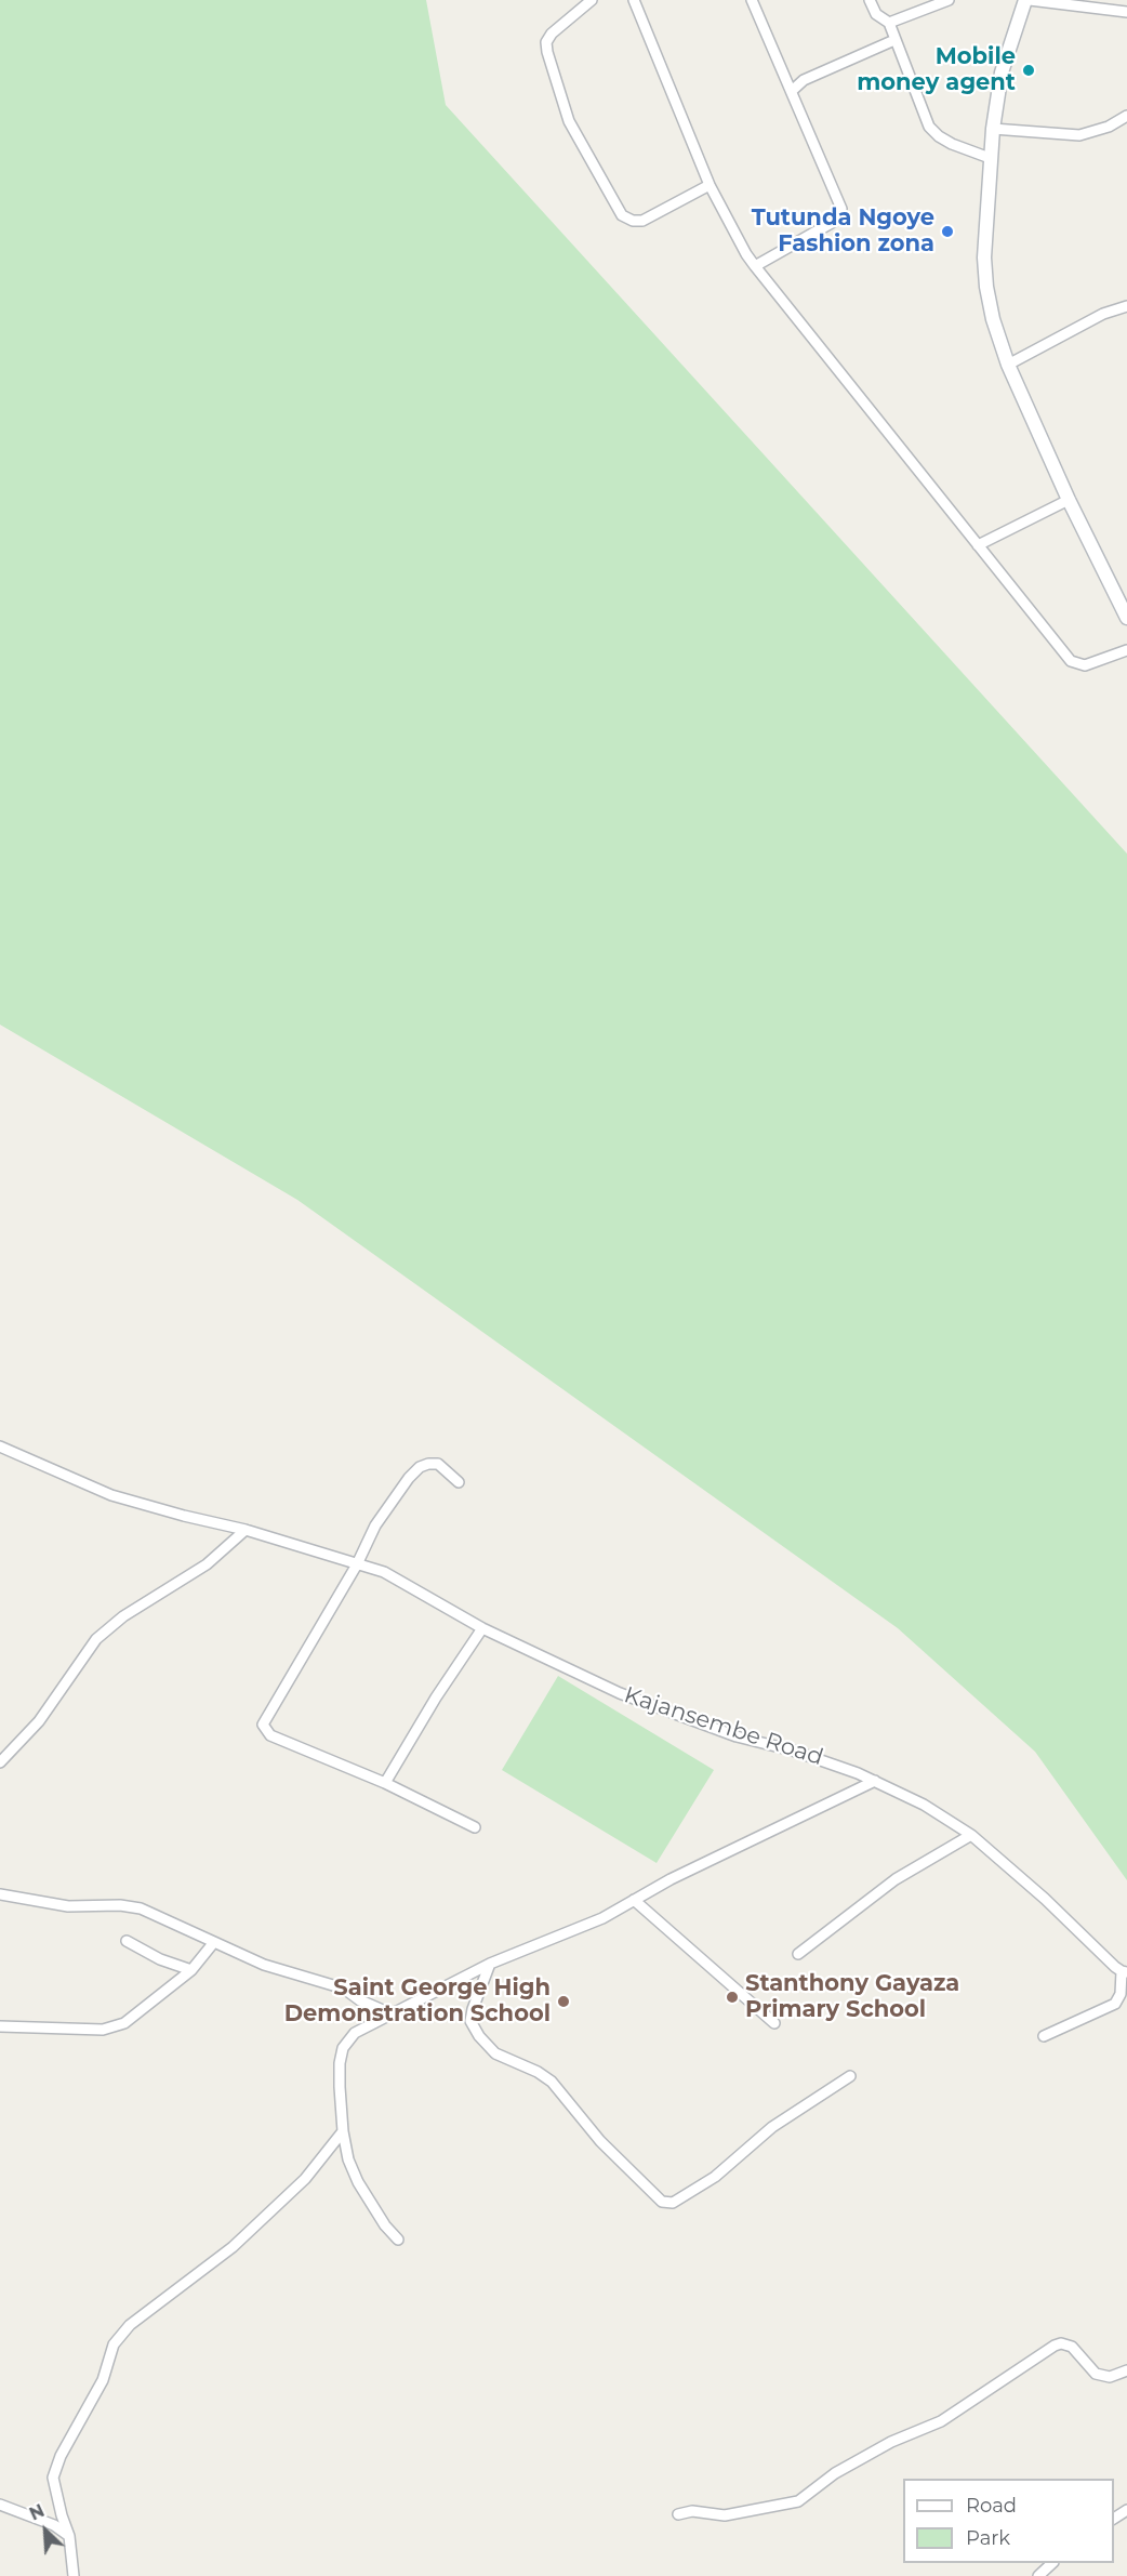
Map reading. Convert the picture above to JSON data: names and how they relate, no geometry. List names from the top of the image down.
{
  "streets": {
    "street": ["Kajansembe Road"]
  },
  "places": [
    "Mobile money agent",
    "Tutunda Ngoye Fashion zona",
    "Stanthony Gayaza Primary School",
    "Saint George High Demonstration School"
  ],
  "legend": ["Road", "Park"],
  "north": "top left"
}
